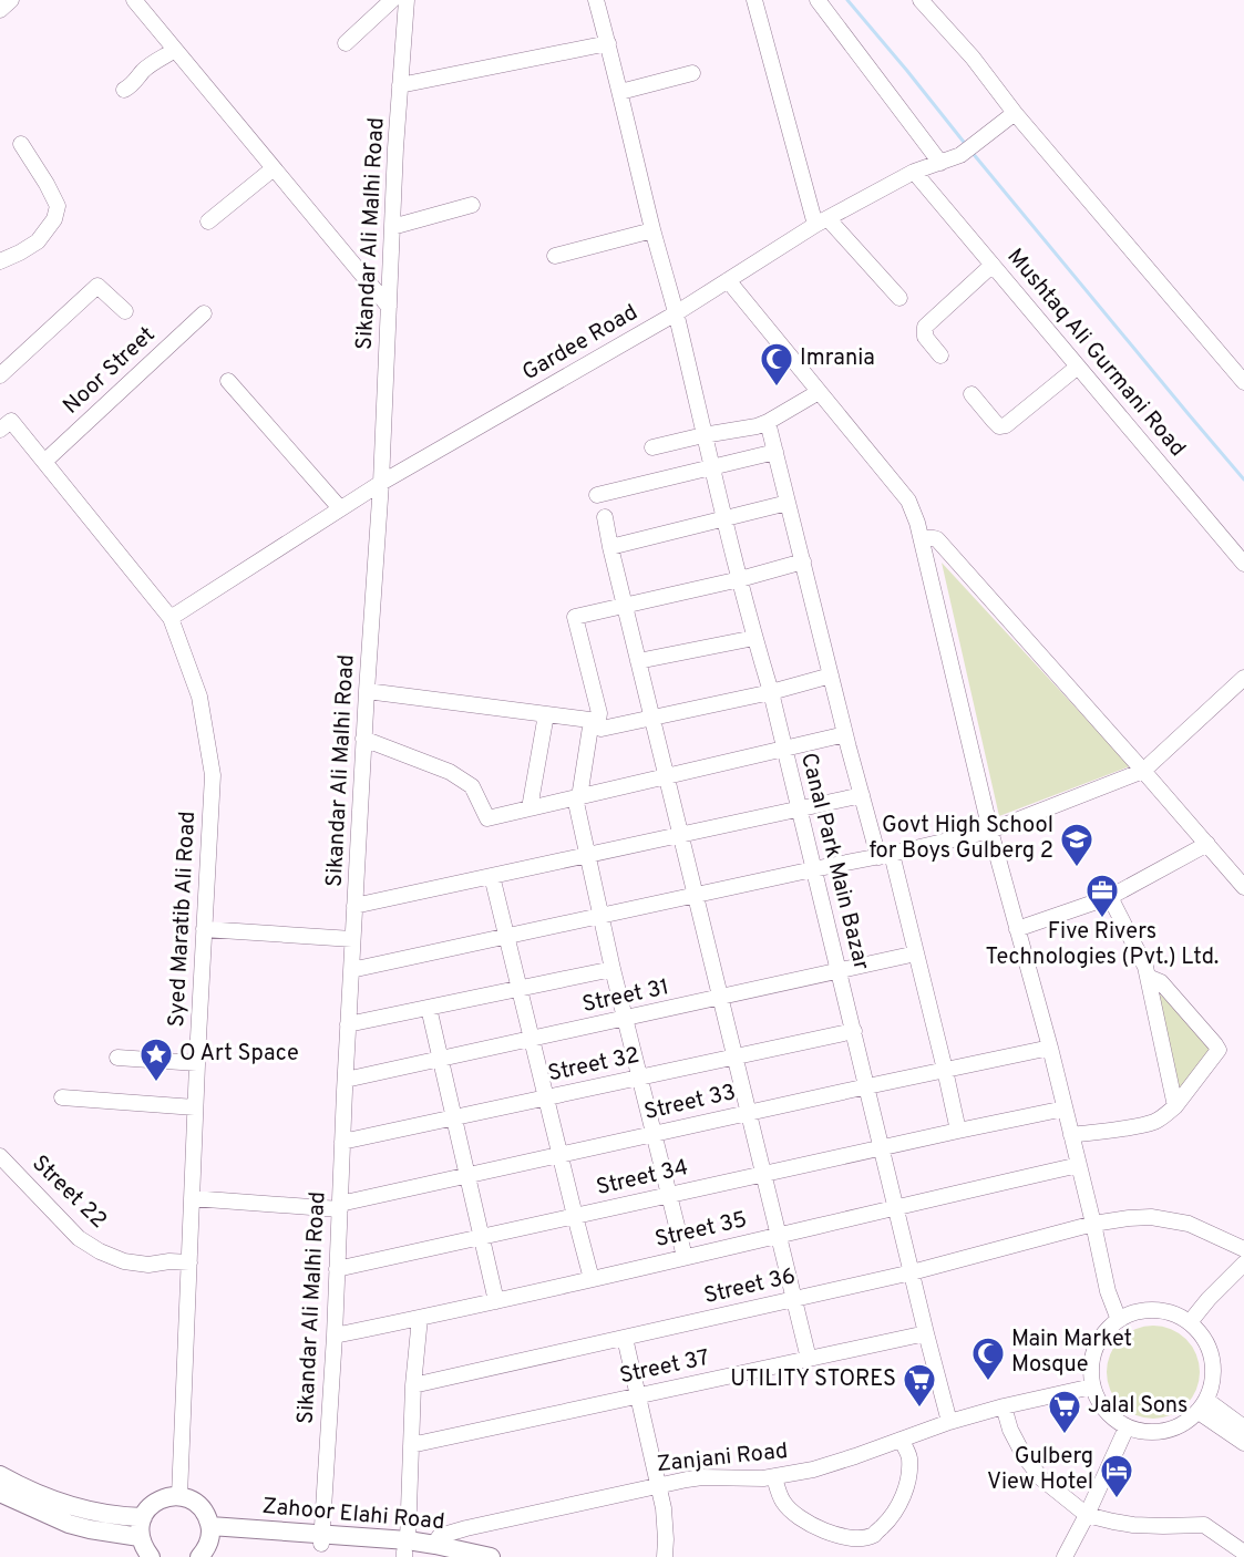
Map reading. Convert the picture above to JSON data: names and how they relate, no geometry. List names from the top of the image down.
{
  "streets": {
    "main road": ["Zahoor Elahi Road"],
    "street": [
      "Sikandar Ali Malhi Road",
      "Gardee Road",
      "Mushtaq Ali Gurmani Road",
      "Noor Street",
      "Canal Park Main Bazar",
      "Syed Maratib Ali Road",
      "Street 31",
      "Street 32",
      "Street 33",
      "Street 34",
      "Street 22",
      "Street 35",
      "Street 36",
      "Street 37",
      "Zanjani Road"
    ]
  },
  "crossings": [
    ["Sikandar Ali Malhi Road", "Gardee Road"],
    ["Sikandar Ali Malhi Road", "Street 31"],
    ["Sikandar Ali Malhi Road", "Street 32"],
    ["Sikandar Ali Malhi Road", "Street 33"],
    ["Sikandar Ali Malhi Road", "Street 34"],
    ["Sikandar Ali Malhi Road", "Street 35"],
    ["Sikandar Ali Malhi Road", "Zahoor Elahi Road"],
    ["Gardee Road", "Mushtaq Ali Gurmani Road"],
    ["Gardee Road", "Canal Park Main Bazar"],
    ["Gardee Road", "Syed Maratib Ali Road"],
    ["Noor Street", "Syed Maratib Ali Road"],
    ["Canal Park Main Bazar", "Street 31"],
    ["Canal Park Main Bazar", "Street 32"],
    ["Canal Park Main Bazar", "Street 33"],
    ["Canal Park Main Bazar", "Street 34"],
    ["Canal Park Main Bazar", "Street 35"],
    ["Canal Park Main Bazar", "Street 36"],
    ["Canal Park Main Bazar", "Street 37"],
    ["Canal Park Main Bazar", "Zanjani Road"],
    ["Syed Maratib Ali Road", "Street 33"],
    ["Syed Maratib Ali Road", "Street 22"],
    ["Zanjani Road", "Zahoor Elahi Road"]
  ],
  "places": {
    "mosque": ["Imrania", "Main Market Mosque"],
    "school or university": ["Govt High School for Boys Gulberg 2"],
    "office": ["Five Rivers Technologies (Pvt.) Ltd."],
    "place": ["O Art Space"],
    "supermarket": ["UTILITY STORES", "Jalal Sons"],
    "hotel": ["Gulberg View Hotel"]
  }
}
